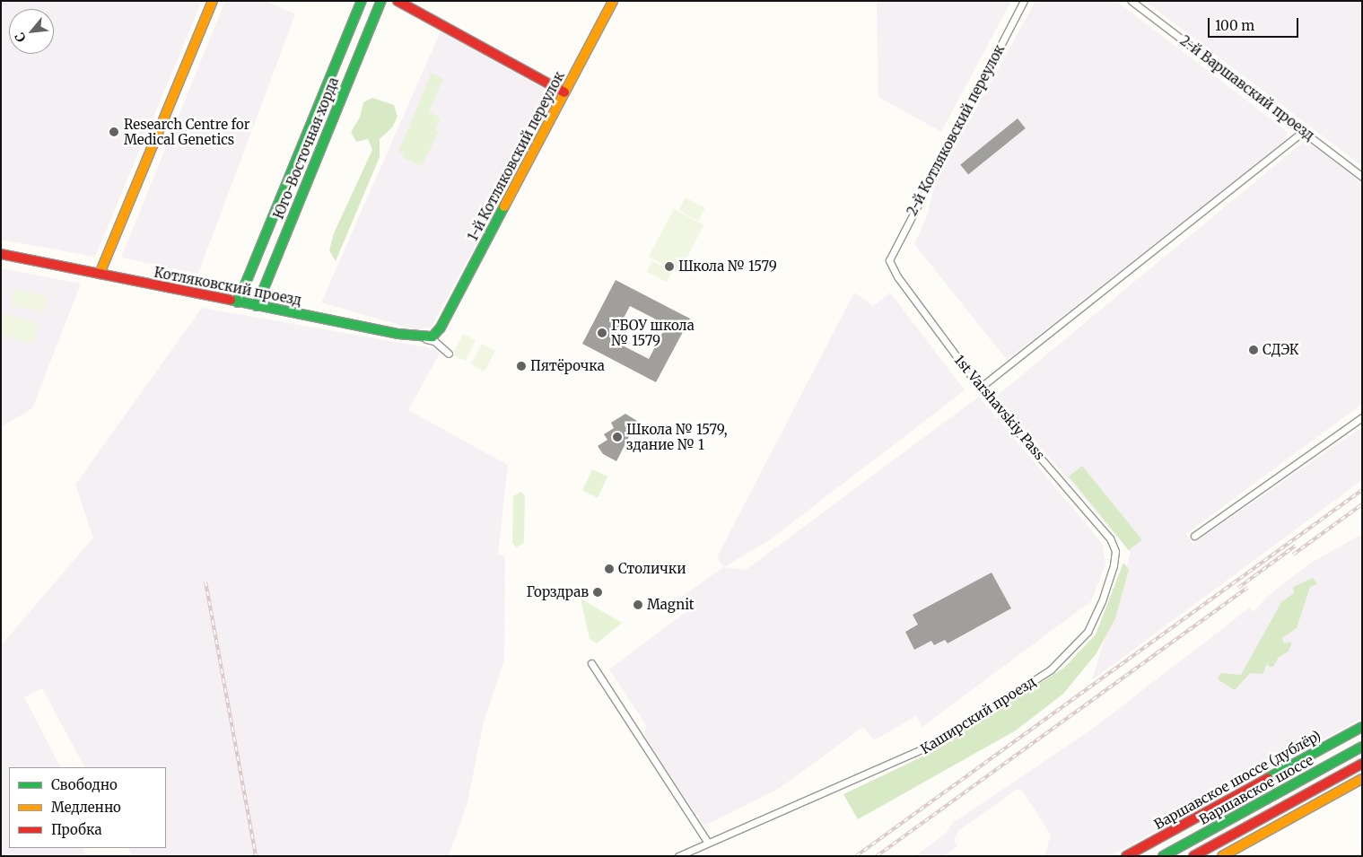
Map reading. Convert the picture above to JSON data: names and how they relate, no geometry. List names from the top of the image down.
{
  "streets": {
    "main road": [
      "Юго-Восточная хорда",
      "1-й Котляковский переулок",
      "Котляковский проезд",
      "Варшавское шоссе (дублёр)",
      "Варшавское шоссе"
    ],
    "street": [
      "2-й Варшавский проезд",
      "2-й Котляковский переулок",
      "1st Varshavskiy Pass",
      "Каширский проезд"
    ]
  },
  "crossings": [
    ["2-й Котляковский переулок", "1st Varshavskiy Pass"],
    ["Юго-Восточная хорда", "Котляковский проезд"],
    ["1-й Котляковский переулок", "Котляковский проезд"],
    ["1st Varshavskiy Pass", "Каширский проезд"]
  ],
  "places": [
    "Research Centre for Medical Genetics",
    "Школа № 1579",
    "ГБОУ школа № 1579",
    "СДЭК",
    "Пятёрочка",
    "Школа № 1579, здание № 1",
    "Столички",
    "Горздрав",
    "Magnit"
  ],
  "legend": ["Свободно", "Медленно", "Пробка"],
  "scale_bar": "100 m",
  "north": "bottom left"
}
